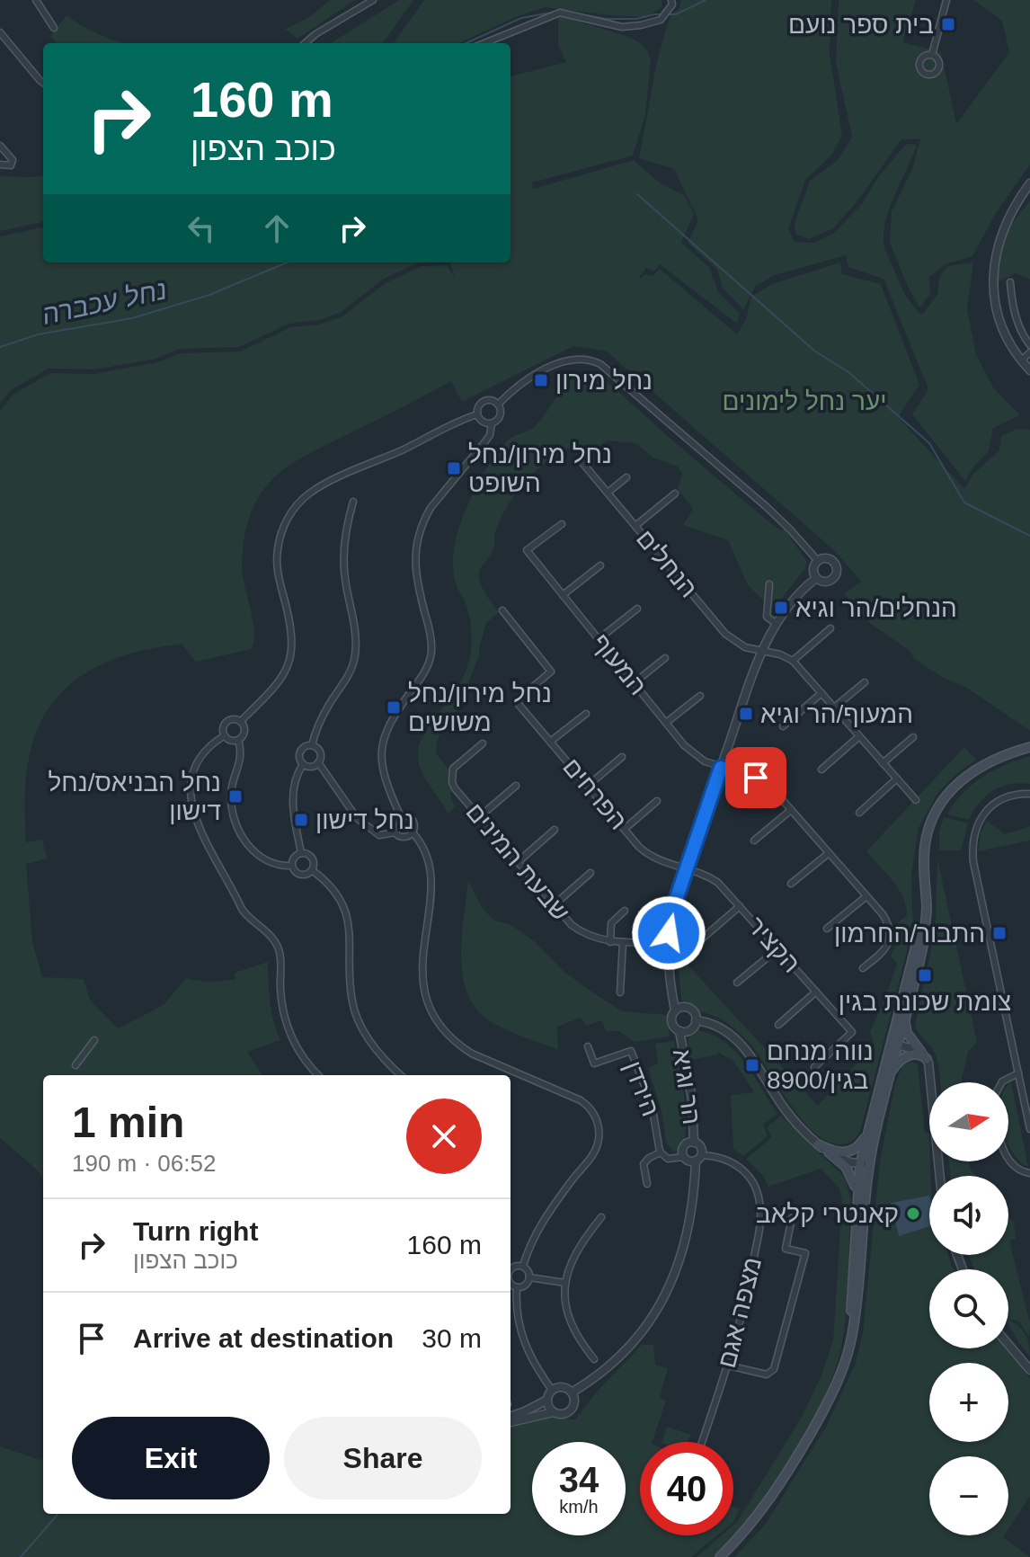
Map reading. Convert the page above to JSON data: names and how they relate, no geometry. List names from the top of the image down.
{
  "streets": {
    "street": [
      "הנחלים",
      "המעוף",
      "הפרחים",
      "שבעת המינים",
      "הקציר",
      "הר וגיא",
      "הירדן",
      "מצפה אגם"
    ]
  },
  "crossings": [
    ["הפרחים", "הקציר"],
    ["הר וגיא", "מצפה אגם"]
  ],
  "water": ["נחל עכברה"],
  "parks": ["יער נחל לימונים"],
  "places": {
    "transit": [
      "בית ספר נועם",
      "נחל מירון",
      "נחל מירון/נחל השופט",
      "הנחלים/הר וגיא",
      "נחל מירון/נחל משושים",
      "המעוף/הר וגיא",
      "נחל הבניאס/נחל דישון",
      "נחל דישון",
      "התבור/החרמון",
      "צומת שכונת בגין",
      "נווה מנחם בגין/8900"
    ],
    "other": ["קאנטרי קלאב"]
  },
  "north": "right",
  "page": {
    "turn": ["160 m", "כוכב הצפון"],
    "heading": ["1 min", "190 m · 06:52"],
    "map_buttons": ["+", "−"],
    "list": [
      {
        "name": "Turn right",
        "note": "כוכב הצפון",
        "value": "160 m"
      },
      {
        "name": "Arrive at destination",
        "value": "30 m"
      }
    ],
    "buttons": ["Exit", "Share"],
    "speed": "34 km/h",
    "limit": "40"
  }
}
